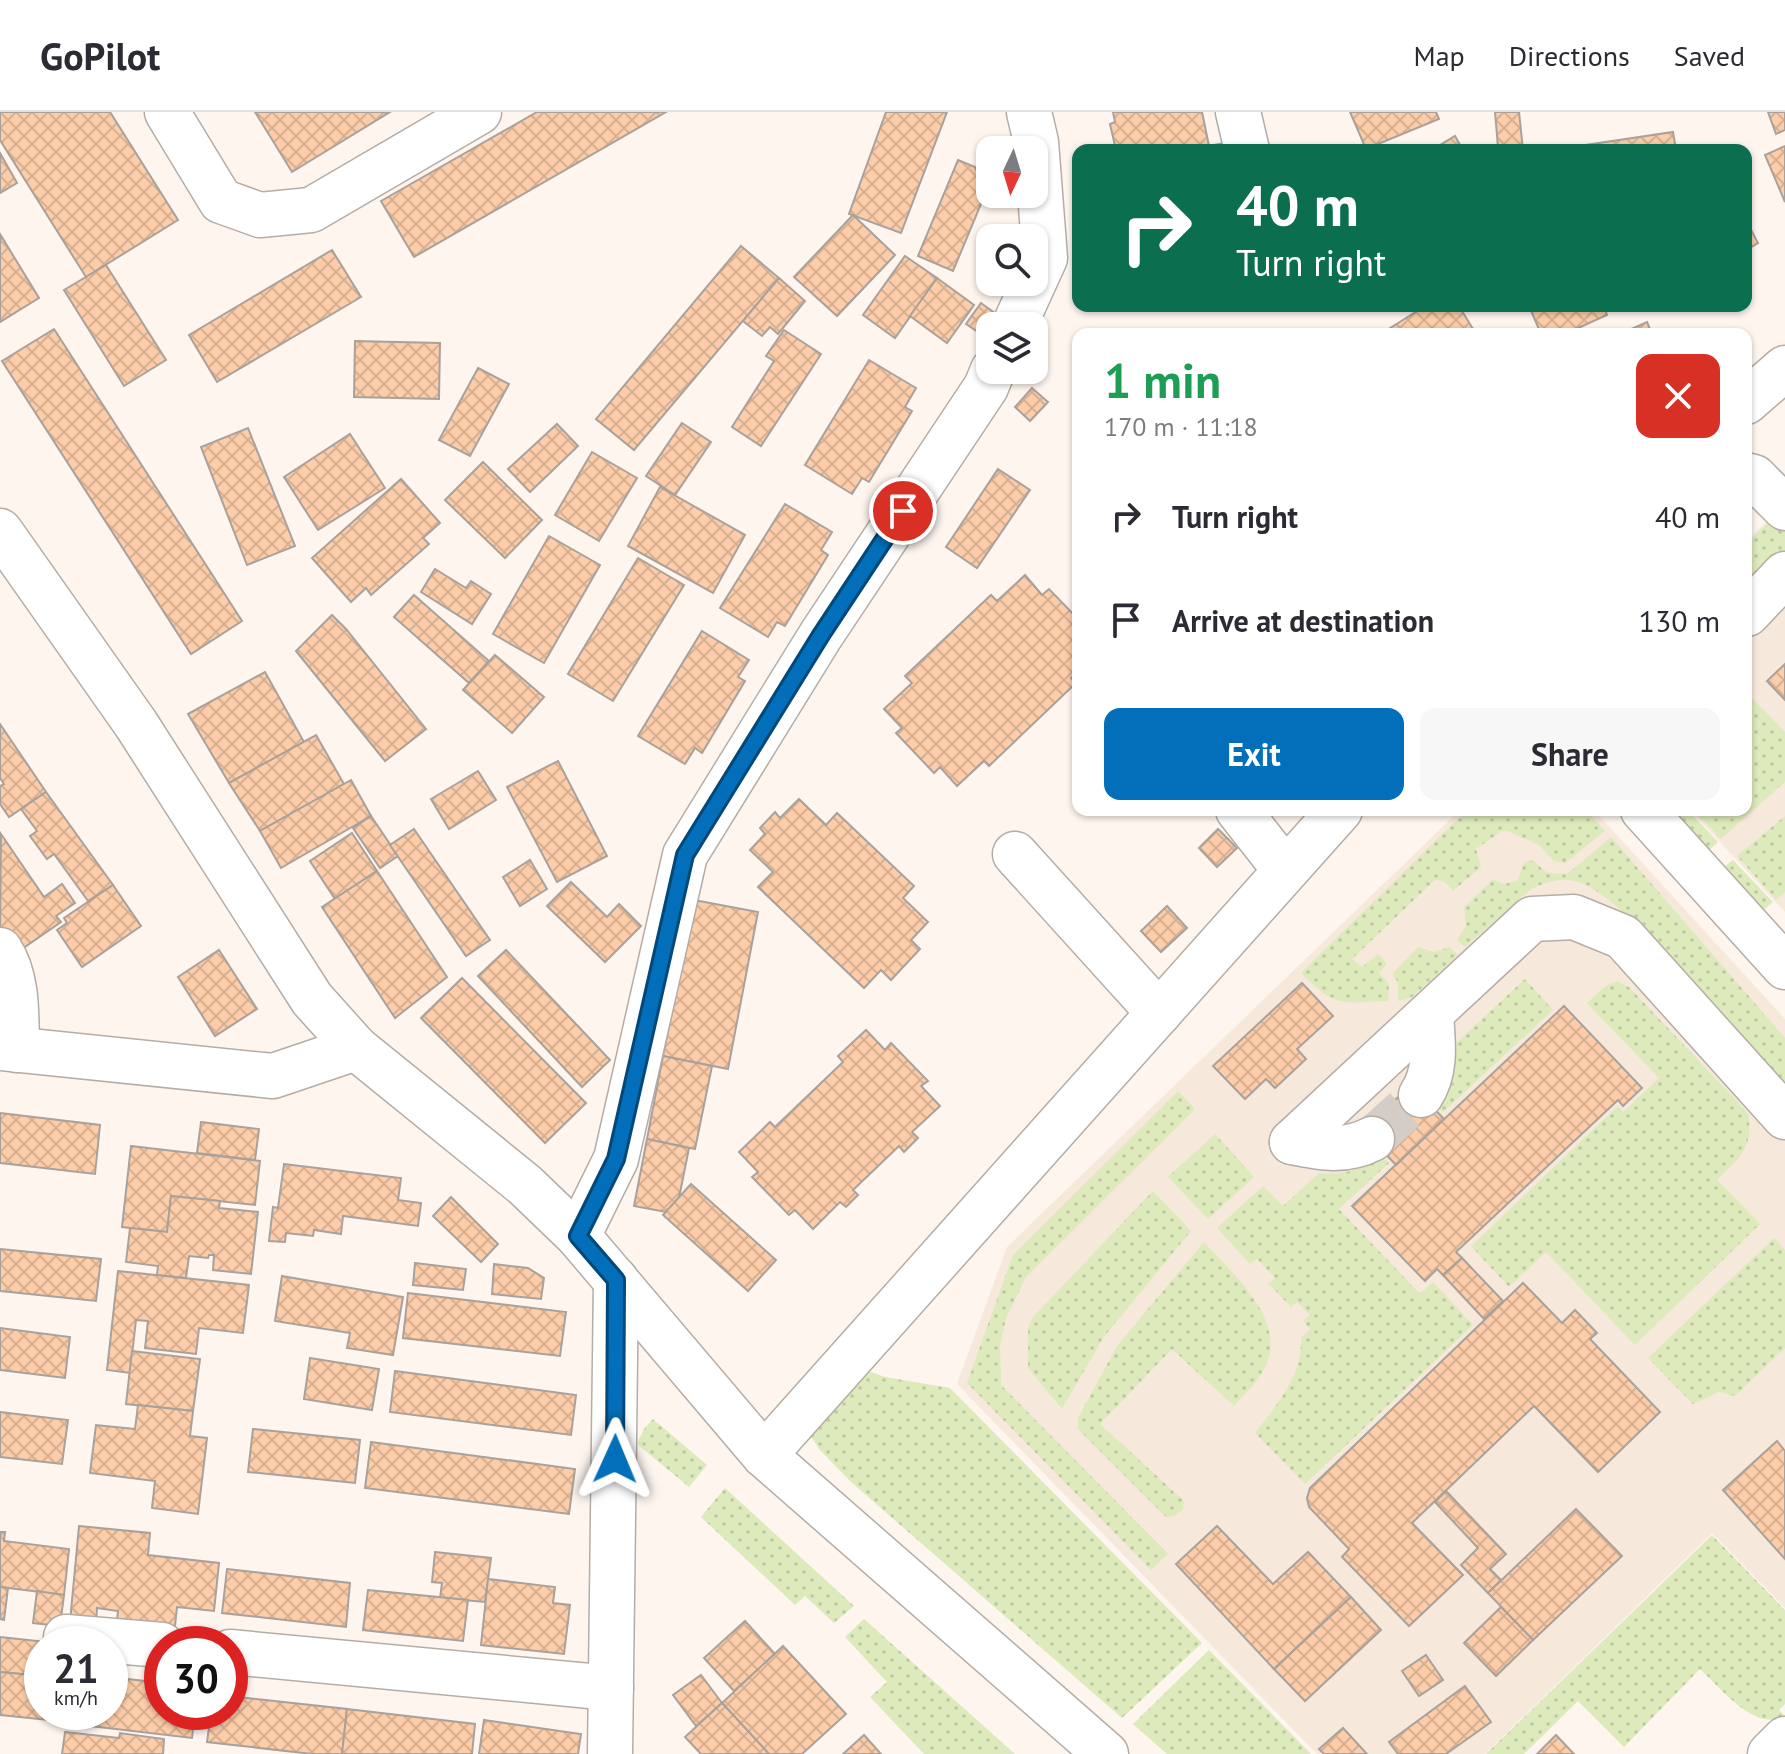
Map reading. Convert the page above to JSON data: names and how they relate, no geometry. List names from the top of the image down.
{
  "north": "bottom",
  "page": {
    "header": "GoPilot",
    "nav": ["Map", "Directions", "Saved"],
    "turn": ["40 m", "Turn right"],
    "heading": ["1 min", "170 m · 11:18"],
    "list": [
      {
        "name": "Turn right",
        "value": "40 m"
      },
      {
        "name": "Arrive at destination",
        "value": "130 m"
      }
    ],
    "buttons": ["Exit", "Share"],
    "speed": "21 km/h",
    "limit": "30"
  }
}
